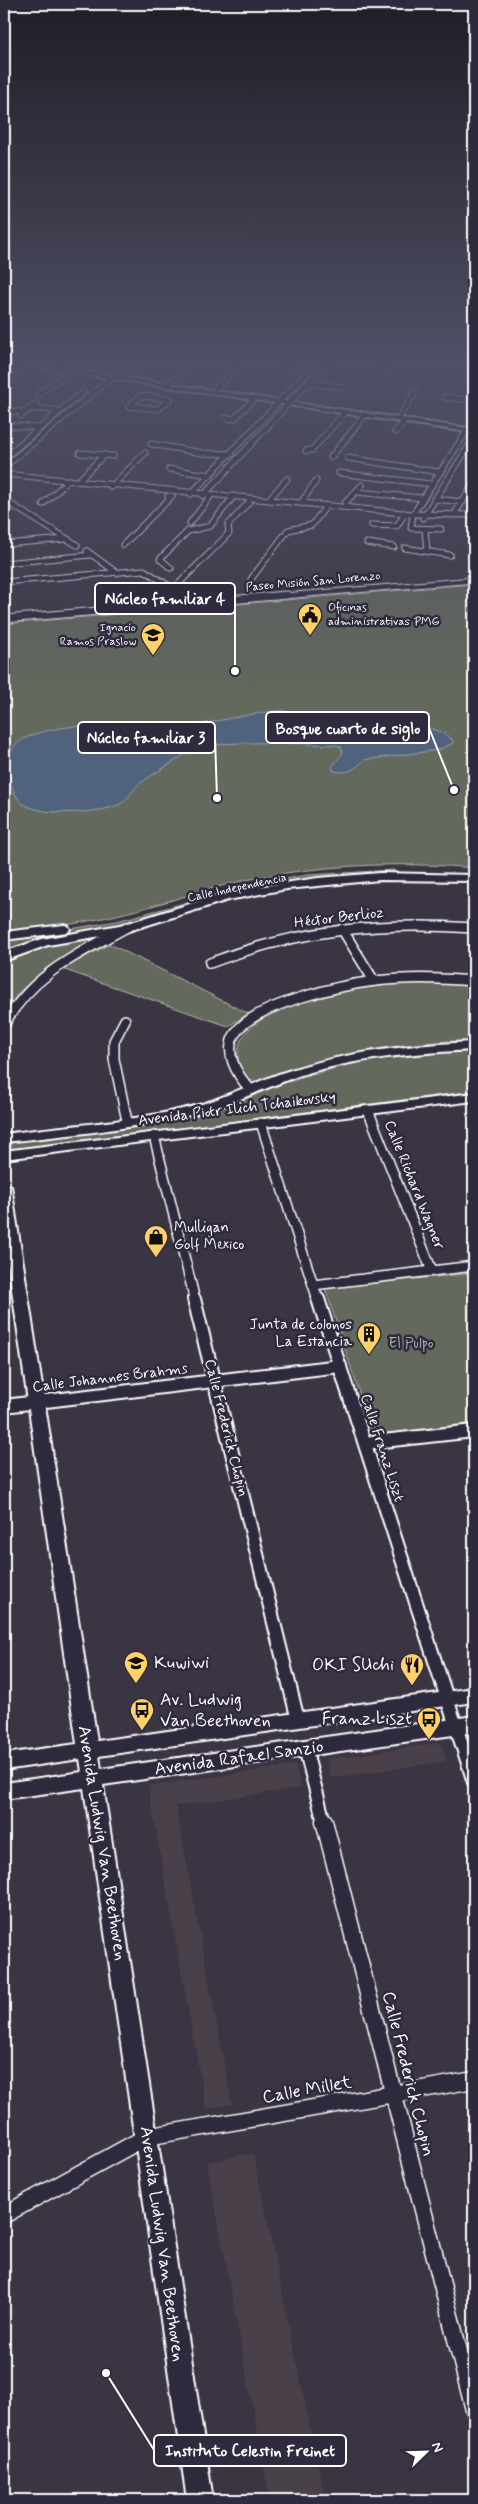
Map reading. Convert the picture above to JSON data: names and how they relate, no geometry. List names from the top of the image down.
{
  "streets": {
    "street": [
      "Paseo Misión San Lorenzo",
      "Calle Independencia",
      "Héctor Berlioz",
      "Avenida Piotr Ilich Tchaikovsky",
      "Calle Richard Wagner",
      "Calle Johannes Brahms",
      "Calle Frederick Chopin",
      "Calle Franz Liszt",
      "Avenida Rafael Sanzio",
      "Avenida Ludwig Van Beethoven",
      "Calle Millet"
    ]
  },
  "crossings": [
    ["Avenida Piotr Ilich Tchaikovsky", "Calle Richard Wagner"],
    ["Avenida Piotr Ilich Tchaikovsky", "Calle Frederick Chopin"],
    ["Avenida Piotr Ilich Tchaikovsky", "Calle Franz Liszt"],
    ["Calle Johannes Brahms", "Calle Frederick Chopin"],
    ["Calle Johannes Brahms", "Calle Franz Liszt"],
    ["Calle Johannes Brahms", "Avenida Ludwig Van Beethoven"],
    ["Calle Frederick Chopin", "Avenida Rafael Sanzio"],
    ["Calle Frederick Chopin", "Calle Millet"],
    ["Calle Franz Liszt", "Avenida Rafael Sanzio"],
    ["Avenida Rafael Sanzio", "Avenida Ludwig Van Beethoven"],
    ["Avenida Ludwig Van Beethoven", "Calle Millet"]
  ],
  "parks": ["El Pulpo"],
  "places": {
    "public building": ["Oficinas administrativas PMG"],
    "school or university": ["Ignacio Ramos Praslow", "Kuwiwi"],
    "other": [
      "Núcleo familiar 4",
      "Bosque cuarto de siglo",
      "Núcleo familiar 3",
      "Instituto Celestin Freinet"
    ],
    "shop": ["Mulligan Golf Mexico"],
    "building": ["Junta de colonos La Estancia"],
    "restaurant": ["OKI SUchi"],
    "bus stop": ["Av. Ludwig Van Beethoven", "Franz Liszt"]
  },
  "north": "top right"
}
